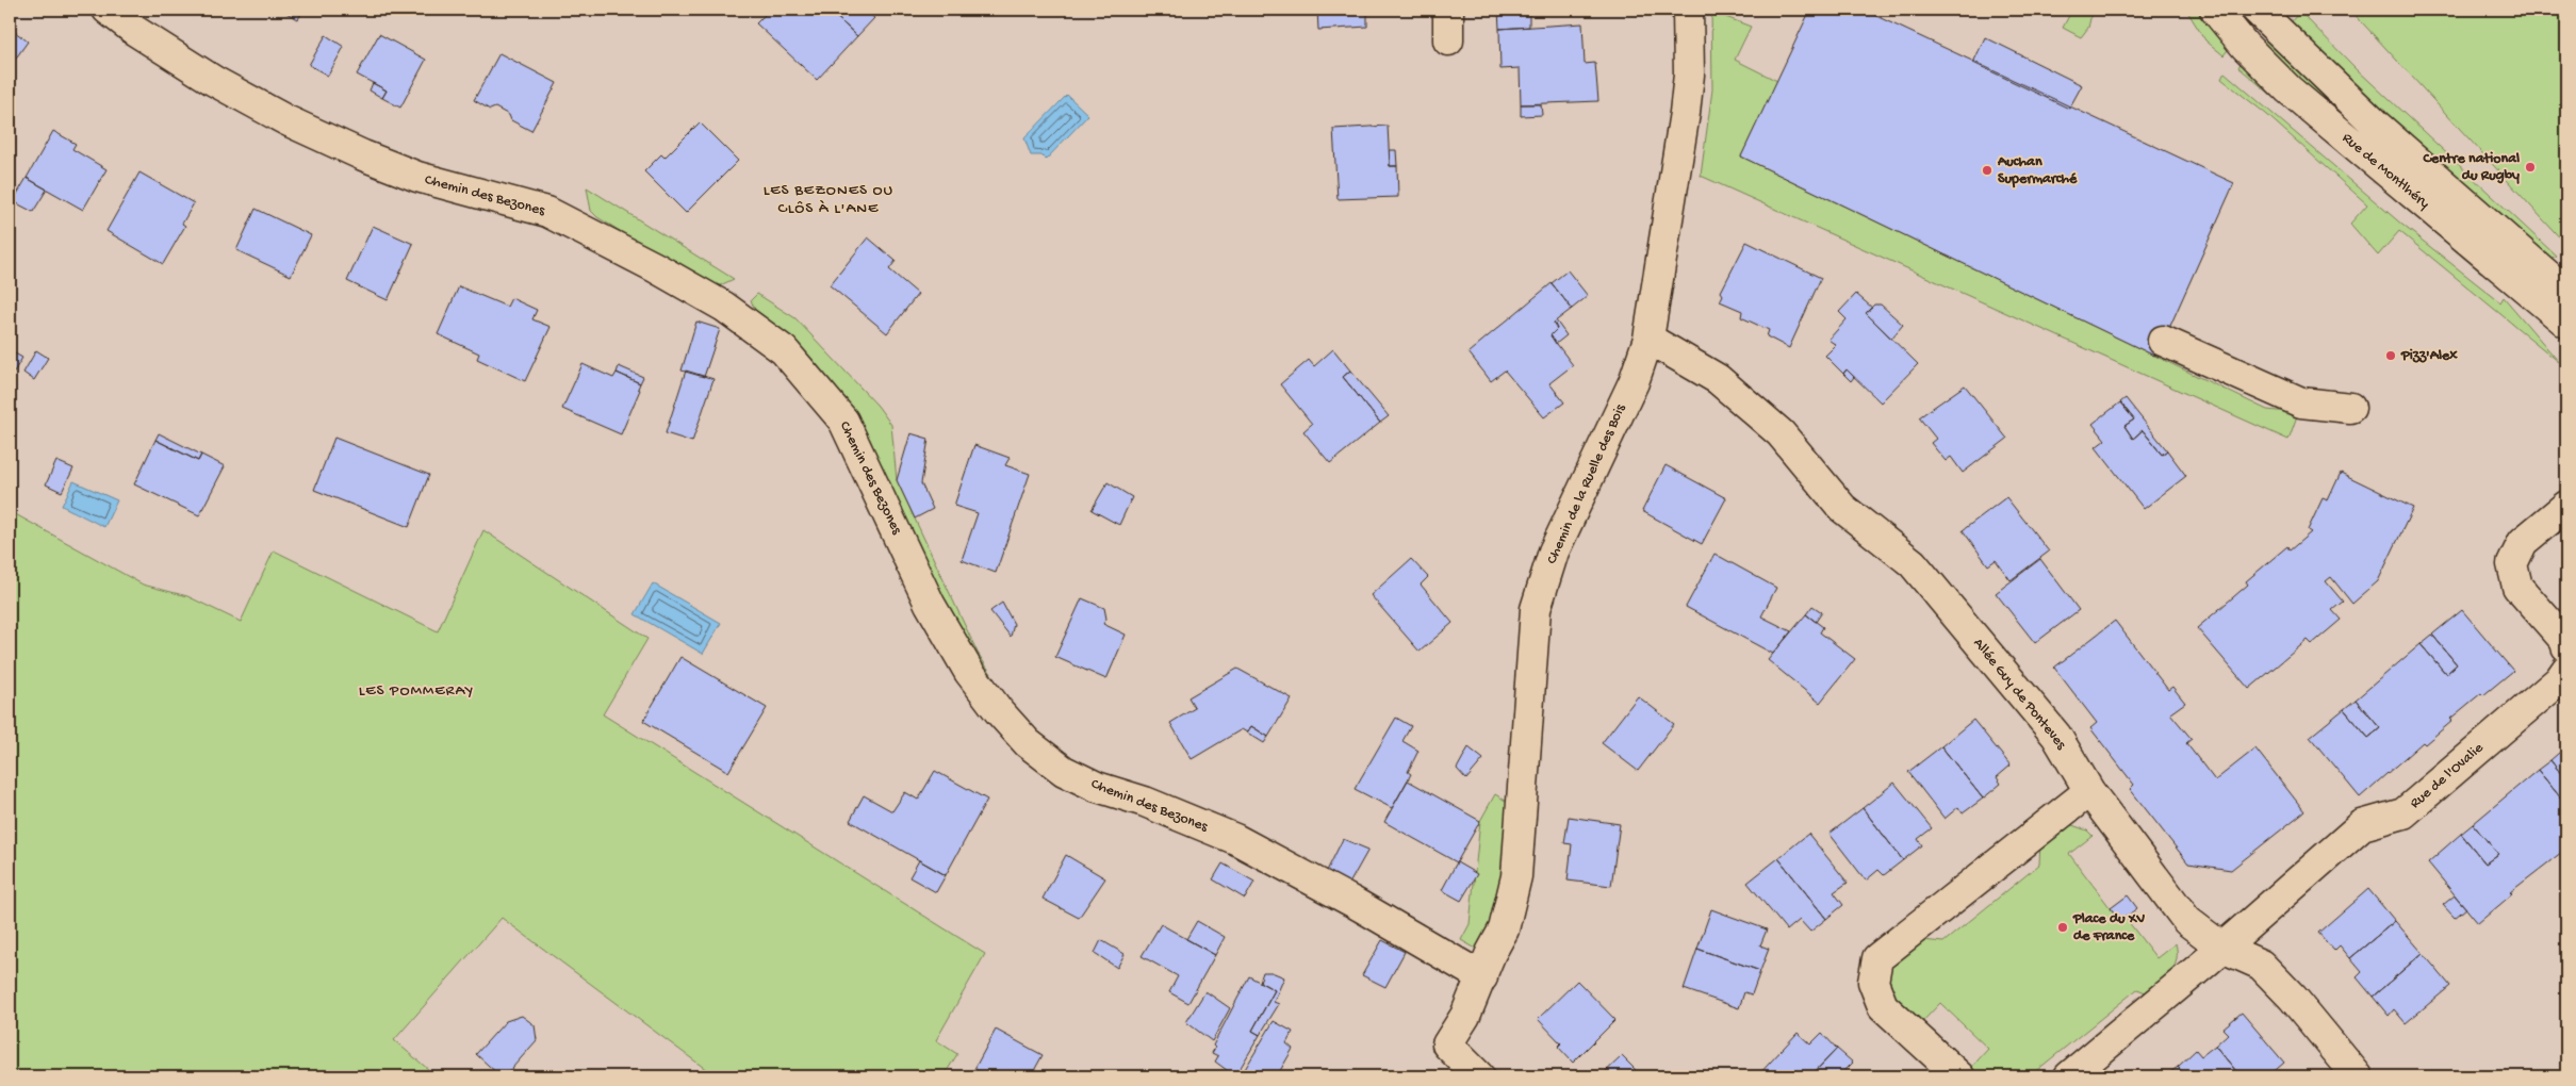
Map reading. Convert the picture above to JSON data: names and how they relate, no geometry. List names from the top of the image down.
{
  "streets": {
    "street": [
      "Rue de Montlhéry",
      "Chemin des Bezones",
      "Chemin de la Ruelle des Bois",
      "Allée Guy de Ponteves",
      "Rue de l'Ovalie"
    ]
  },
  "crossings": [
    ["Chemin des Bezones", "Chemin de la Ruelle des Bois"],
    ["Chemin de la Ruelle des Bois", "Allée Guy de Ponteves"],
    ["Allée Guy de Ponteves", "Rue de l'Ovalie"]
  ],
  "districts": ["LES BEZONES OU CLÔS À L'ANE", "LES POMMERAY"],
  "places": [
    "Centre national du Rugby",
    "Auchan Supermarché",
    "Pizz'Alex",
    "Place du XV de France"
  ]
}
